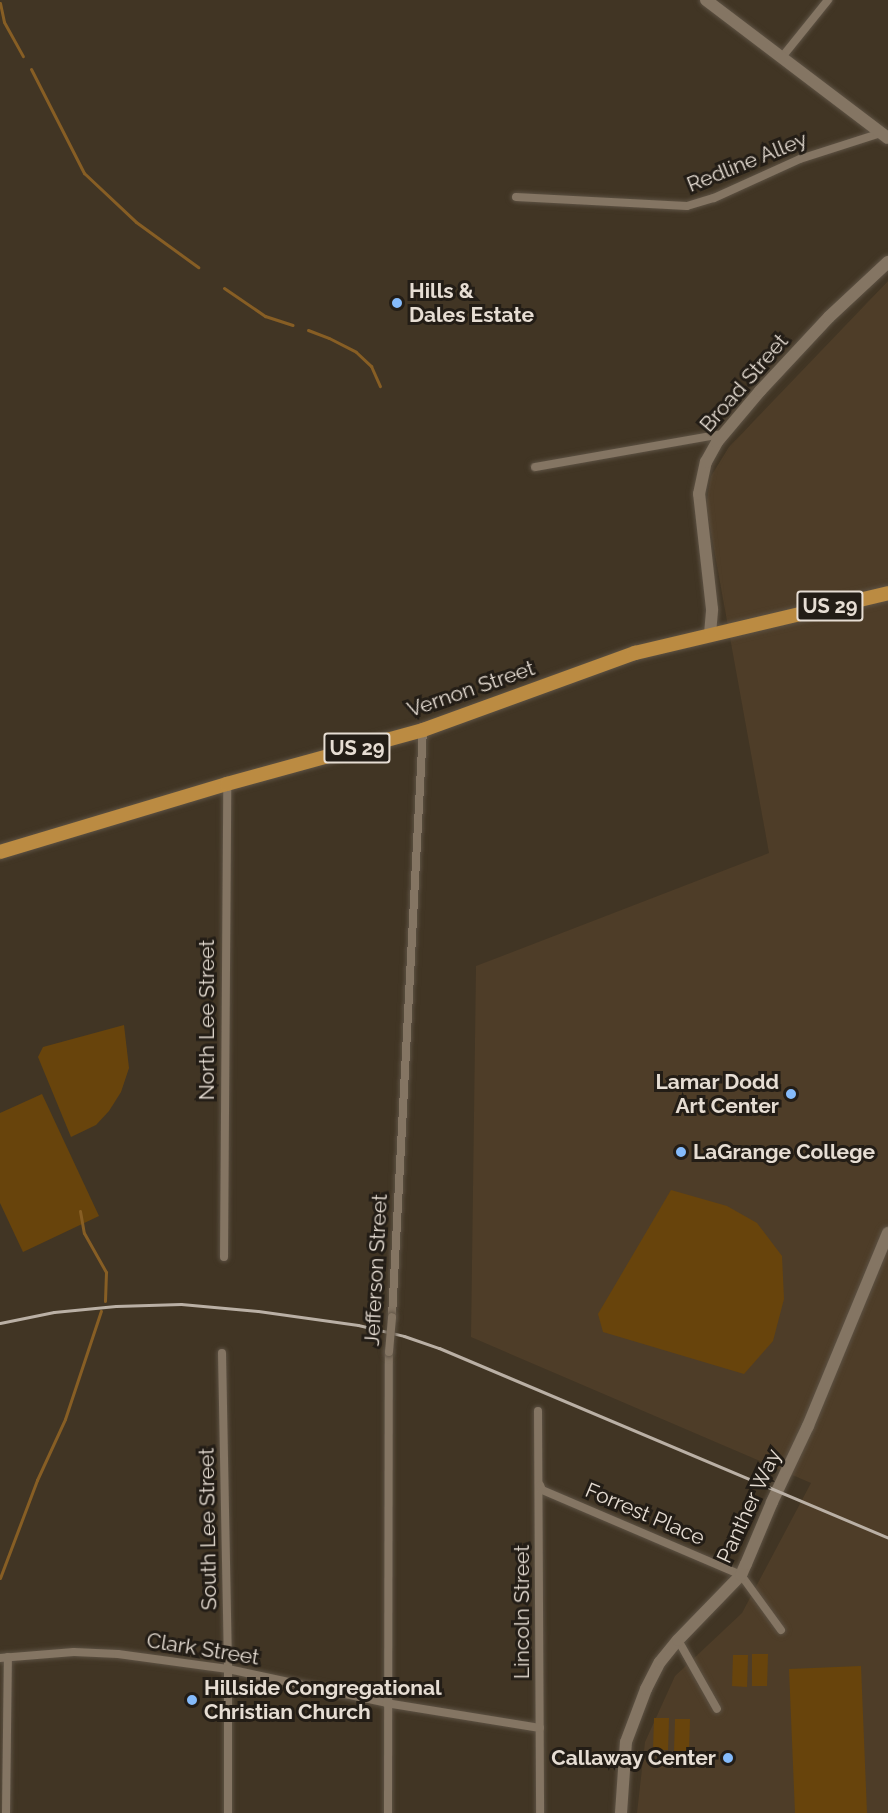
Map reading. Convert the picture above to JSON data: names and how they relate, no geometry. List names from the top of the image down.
{
  "streets": {
    "main road": ["US 29", "Vernon Street"],
    "street": [
      "Redline Alley",
      "Broad Street",
      "North Lee Street",
      "Jefferson Street",
      "Panther Way",
      "Forrest Place",
      "South Lee Street",
      "Lincoln Street",
      "Clark Street"
    ]
  },
  "crossings": [
    ["Broad Street", "Vernon Street"],
    ["Vernon Street", "North Lee Street"],
    ["Vernon Street", "Jefferson Street"],
    ["Jefferson Street", "Clark Street"],
    ["Panther Way", "Forrest Place"],
    ["Forrest Place", "Lincoln Street"],
    ["South Lee Street", "Clark Street"],
    ["Lincoln Street", "Clark Street"]
  ],
  "places": [
    "Hills & Dales Estate",
    "Lamar Dodd Art Center",
    "LaGrange College",
    "Hillside Congregational Christian Church",
    "Callaway Center"
  ]
}
